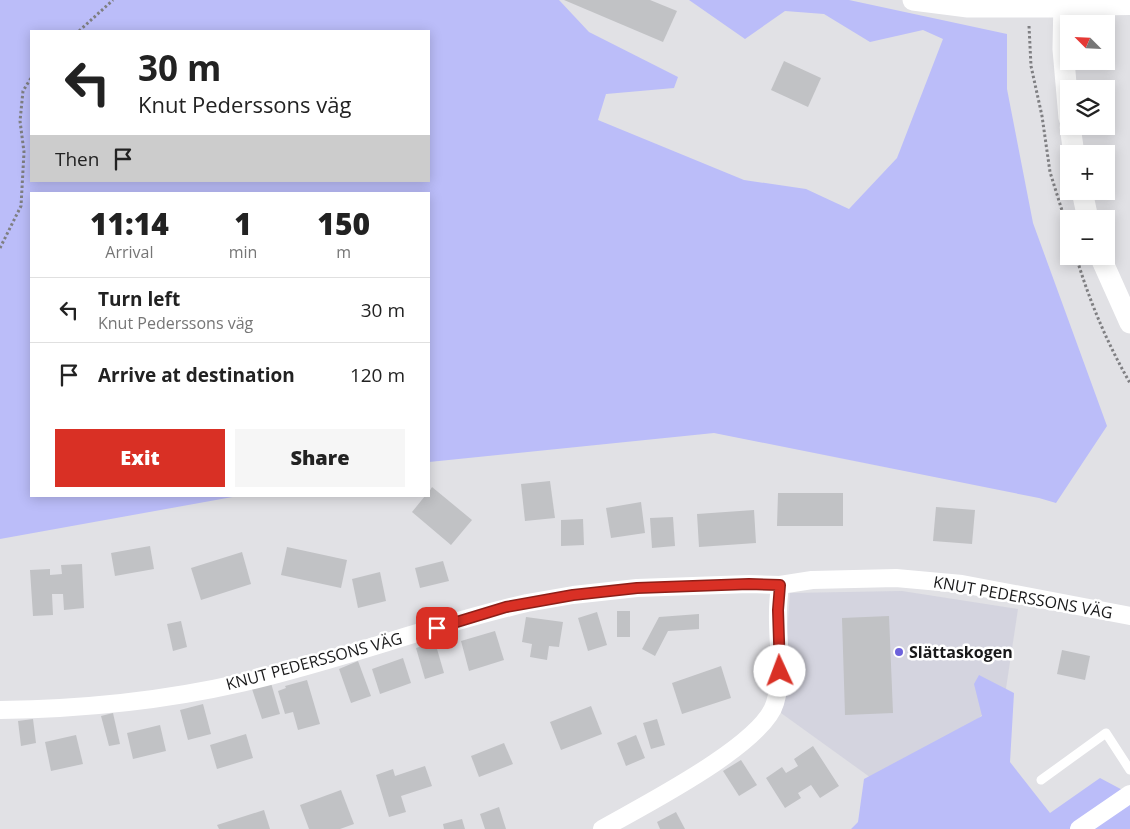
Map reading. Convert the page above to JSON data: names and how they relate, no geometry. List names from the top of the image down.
{
  "streets": {
    "street": ["KNUT PEDERSSONS VÄG"]
  },
  "places": ["Slättaskogen"],
  "north": "top left",
  "page": {
    "map_buttons": ["+", "−"],
    "turn": ["30 m", "Knut Pederssons väg"],
    "then": "Then",
    "eta": [
      "11:14",
      "Arrival",
      "1",
      "min",
      "150",
      "m"
    ],
    "list": [
      {
        "name": "Turn left",
        "note": "Knut Pederssons väg",
        "value": "30 m"
      },
      {
        "name": "Arrive at destination",
        "value": "120 m"
      }
    ],
    "buttons": ["Exit", "Share"]
  }
}
